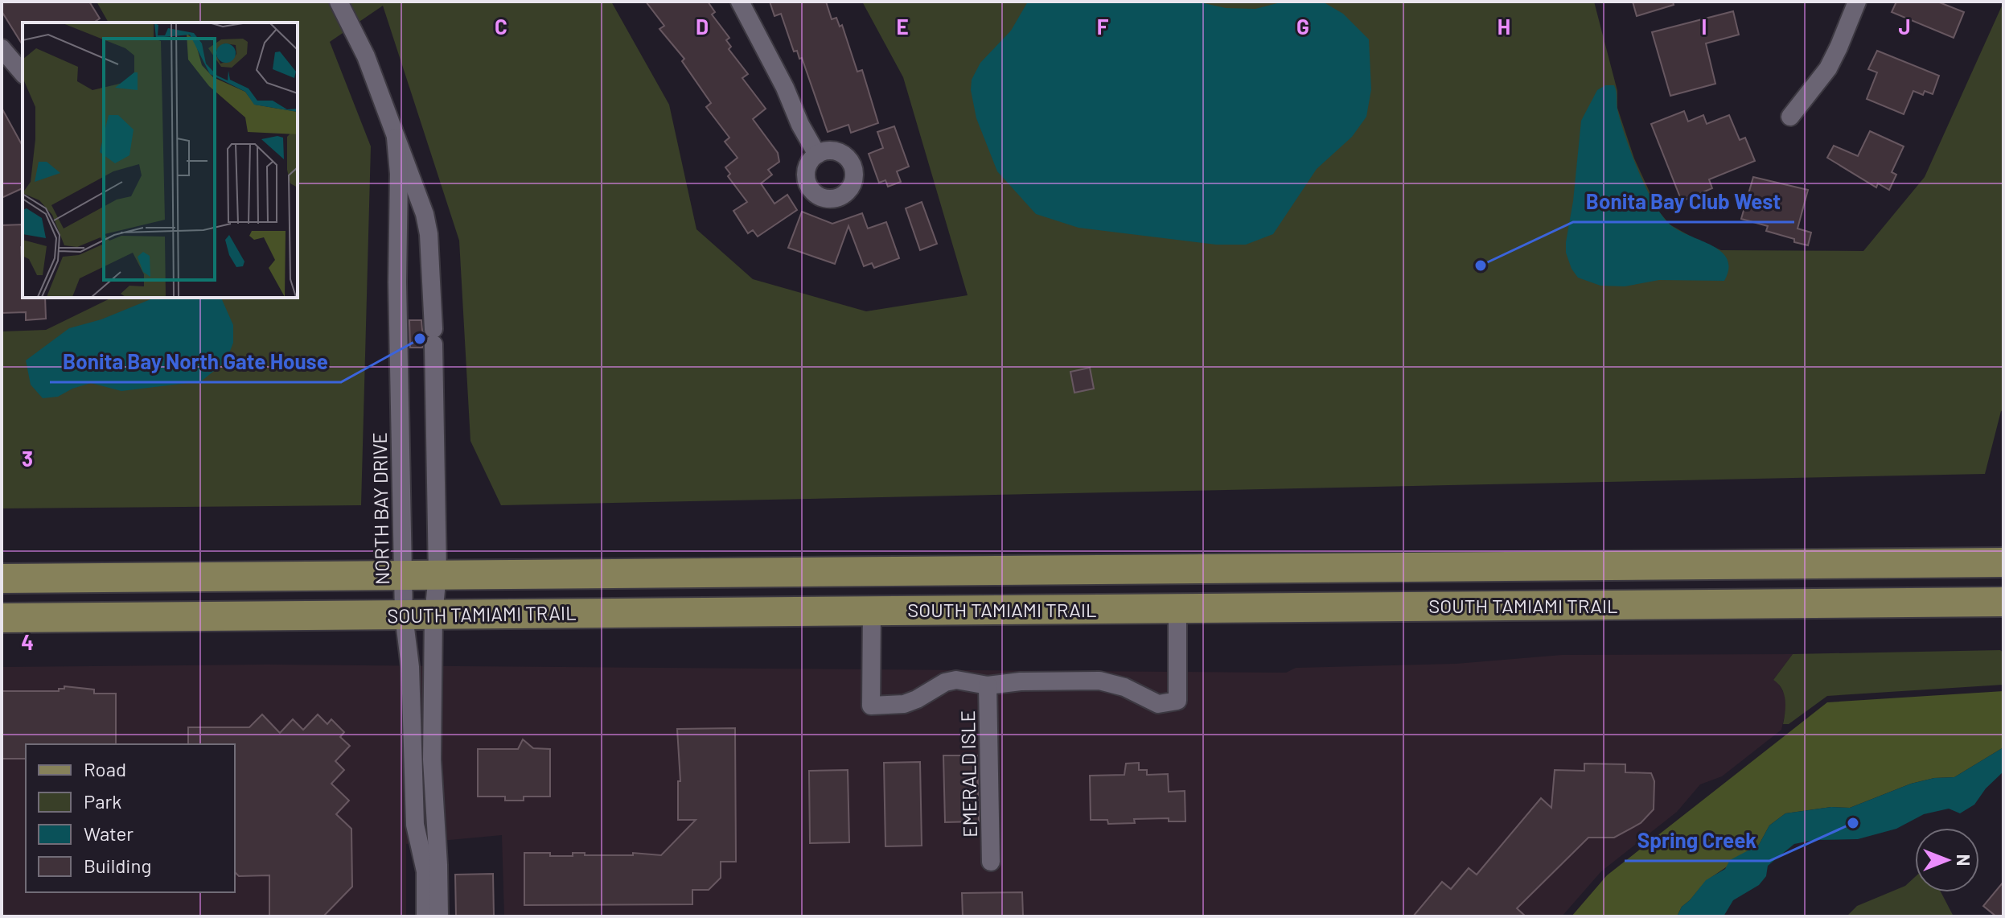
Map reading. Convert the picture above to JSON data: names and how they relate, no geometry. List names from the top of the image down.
{
  "streets": {
    "main road": ["SOUTH TAMIAMI TRAIL"],
    "street": ["NORTH BAY DRIVE", "EMERALD ISLE"]
  },
  "crossings": [
    ["NORTH BAY DRIVE", "SOUTH TAMIAMI TRAIL"],
    ["SOUTH TAMIAMI TRAIL", "EMERALD ISLE"]
  ],
  "places": ["Bonita Bay Club West", "Bonita Bay North Gate House", "Spring Creek"],
  "legend": [
    "Road",
    "Park",
    "Water",
    "Building"
  ],
  "north": "right",
  "grid": {
    "columns": [
      "C",
      "D",
      "E",
      "F",
      "G",
      "H",
      "I",
      "J"
    ],
    "rows": ["3", "4"]
  }
}
